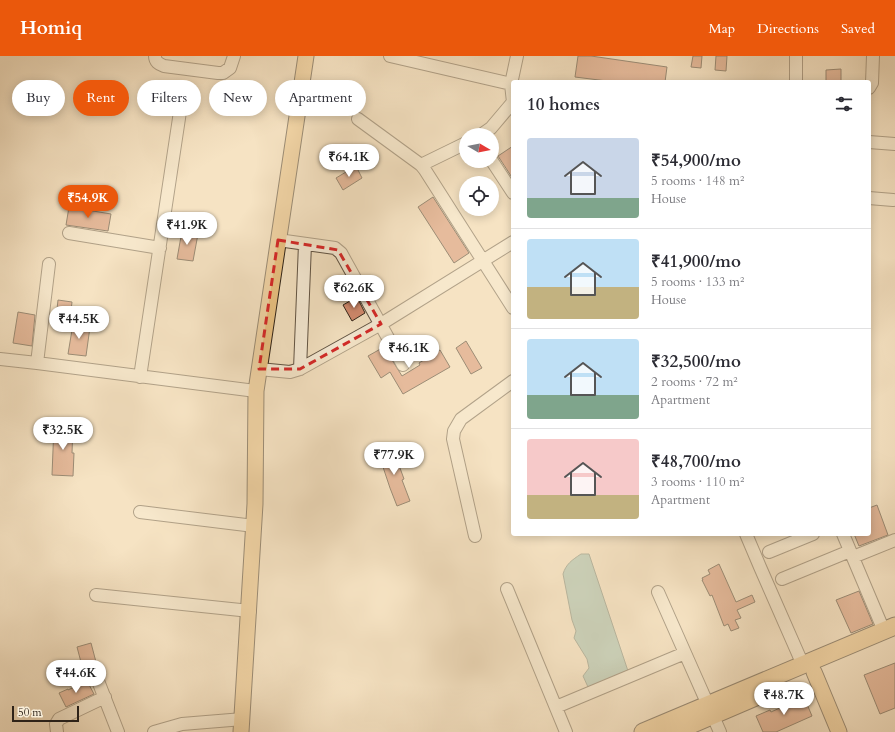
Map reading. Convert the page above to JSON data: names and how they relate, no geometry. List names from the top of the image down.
{
  "scale_bar": "50 m",
  "north": "right",
  "page": {
    "header": "Homiq",
    "nav": ["Map", "Directions", "Saved"],
    "chip": [
      "Buy",
      "Rent",
      "Filters",
      "New",
      "Apartment"
    ],
    "heading": "10 homes",
    "list": [
      {
        "name": "₹54,900/mo",
        "note": "5 rooms · 148 m² · House"
      },
      {
        "name": "₹41,900/mo",
        "note": "5 rooms · 133 m² · House"
      },
      {
        "name": "₹32,500/mo",
        "note": "2 rooms · 72 m² · Apartment"
      },
      {
        "name": "₹48,700/mo",
        "note": "3 rooms · 110 m² · Apartment"
      }
    ],
    "price": [
      "₹64.1K",
      "₹54.9K",
      "₹41.9K",
      "₹62.6K",
      "₹44.5K",
      "₹46.1K",
      "₹32.5K",
      "₹77.9K",
      "₹44.6K",
      "₹48.7K"
    ],
    "scale": "50 m"
  }
}
